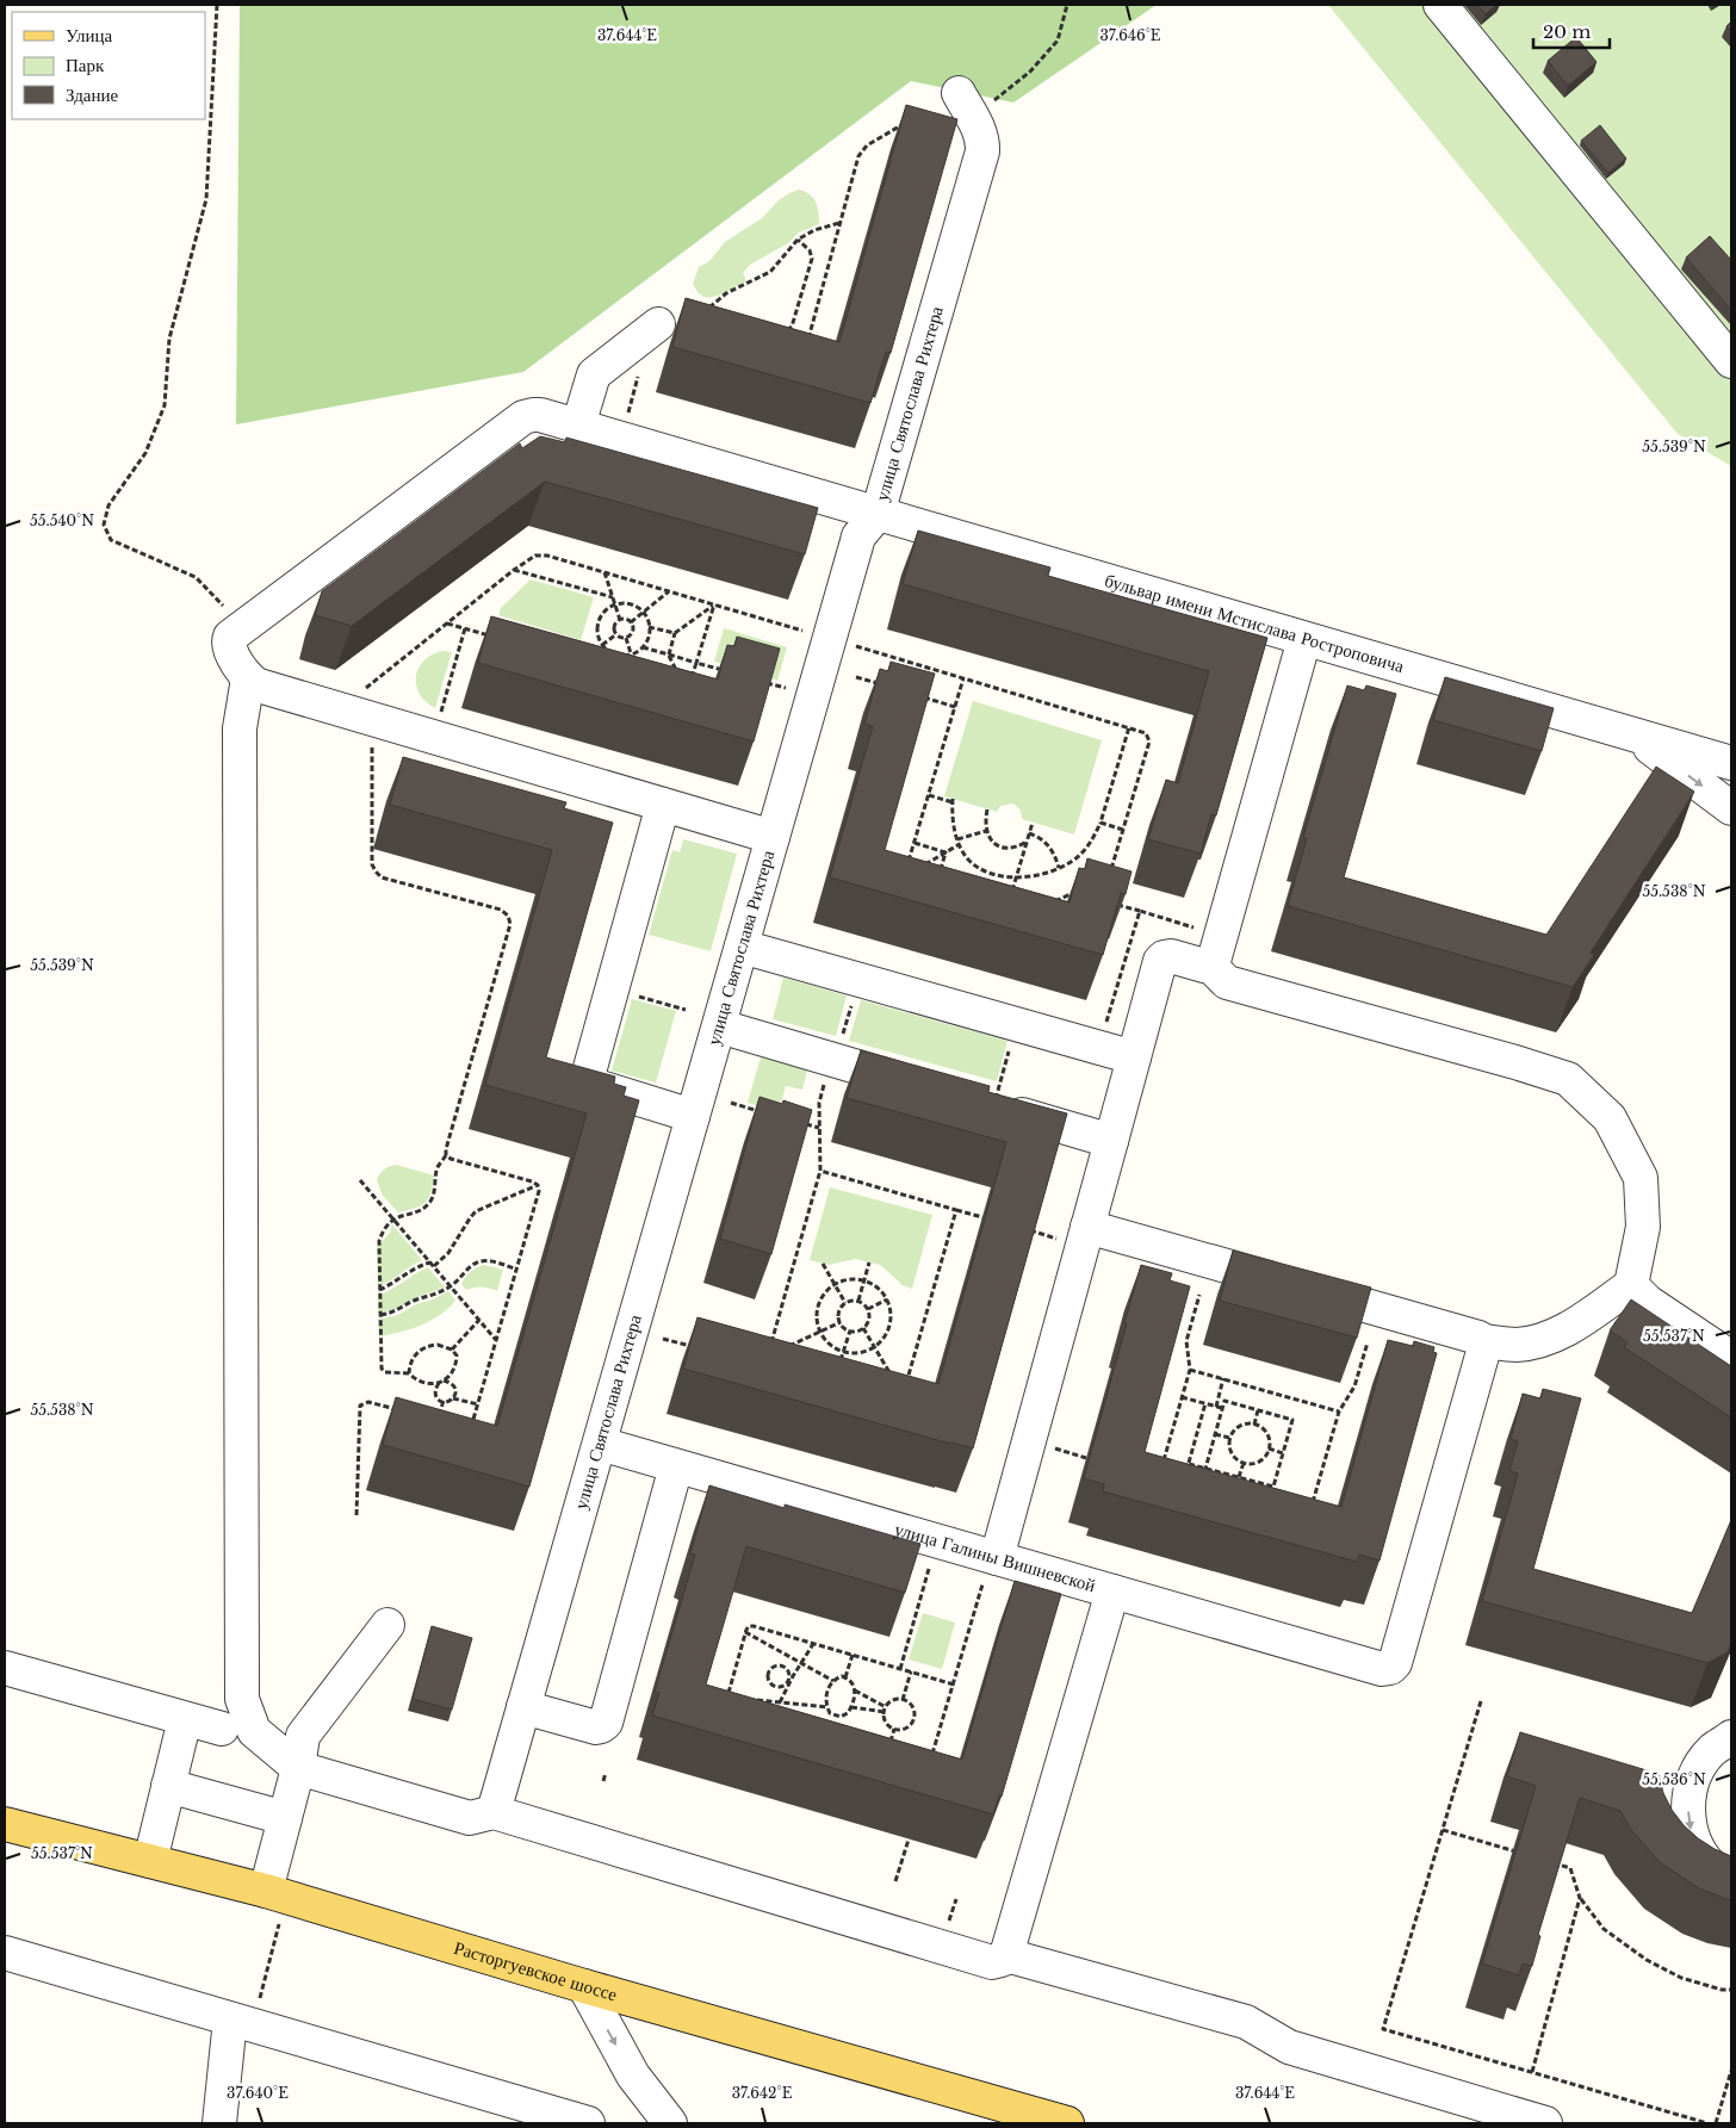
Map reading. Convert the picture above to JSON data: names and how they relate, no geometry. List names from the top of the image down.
{
  "streets": {
    "main road": ["Расторгуевское шоссе"],
    "street": ["улица Святослава Рихтера", "бульвар имени Мстислава Ростроповича", "улица Галины Вишневской"]
  },
  "crossings": [
    ["улица Святослава Рихтера", "бульвар имени Мстислава Ростроповича"],
    ["улица Святослава Рихтера", "улица Галины Вишневской"]
  ],
  "legend": ["Улица", "Парк", "Здание"],
  "scale_bar": "20 m",
  "coordinates": [
    "37.644°E",
    "37.646°E",
    "55.539°N",
    "55.540°N",
    "55.538°N",
    "55.537°N",
    "55.536°N",
    "37.640°E",
    "37.642°E"
  ]
}
